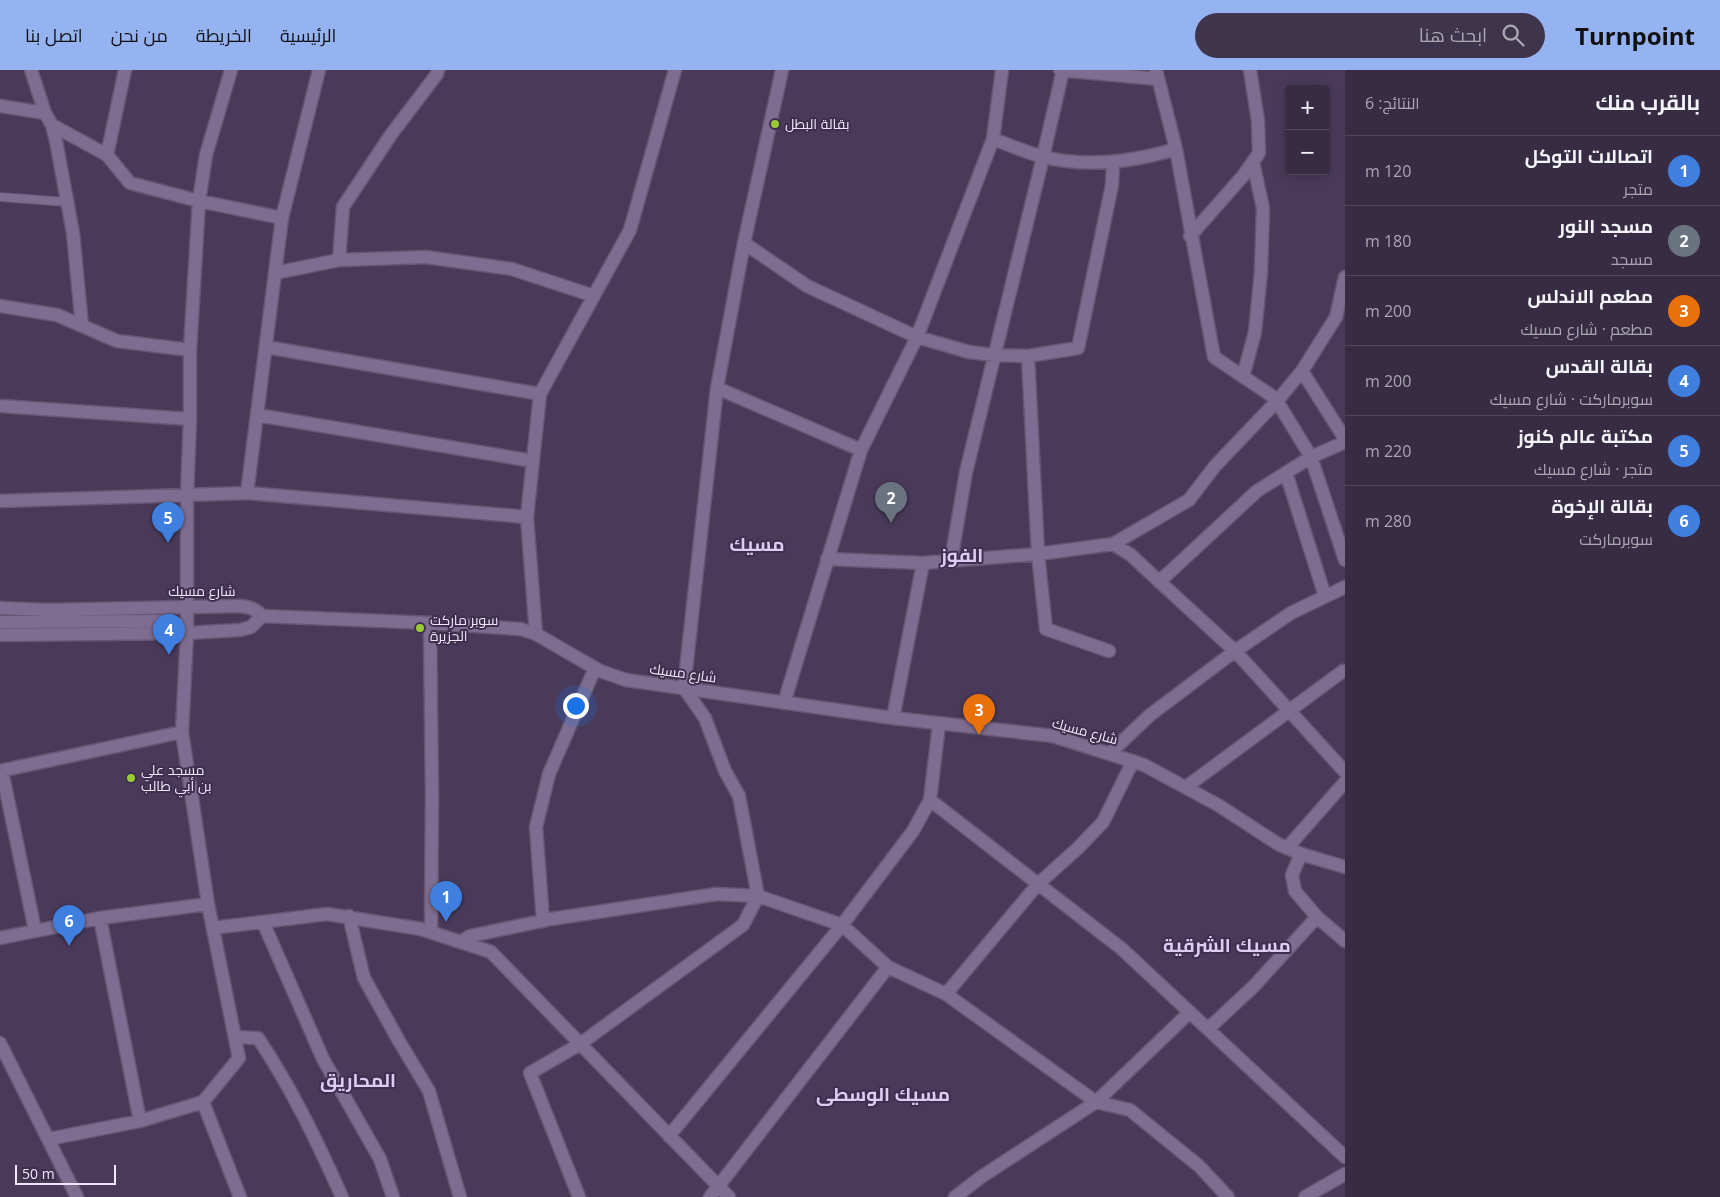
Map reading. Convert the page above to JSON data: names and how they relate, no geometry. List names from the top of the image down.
{
  "streets": {
    "street": ["شارع مسيك"]
  },
  "districts": [
    "مسيك",
    "الفوز",
    "مسيك الشرقية",
    "المحاريق",
    "مسيك الوسطى"
  ],
  "places": ["بقالة البطل", "سوبر ماركت الجزيرة", "مسجد علي بن أبي طالب"],
  "scale_bar": "50 m",
  "page": {
    "header": "Turnpoint",
    "search": "ابحث هنا",
    "nav": [
      "الرئيسية",
      "الخريطة",
      "من نحن",
      "اتصل بنا"
    ],
    "heading": ["بالقرب منك", "النتائج: 6"],
    "map_buttons": ["+", "−"],
    "list": [
      {
        "mark": "1",
        "name": "اتصالات التوكل",
        "note": "متجر",
        "value": "120 m"
      },
      {
        "mark": "2",
        "name": "مسجد النور",
        "note": "مسجد",
        "value": "180 m"
      },
      {
        "mark": "3",
        "name": "مطعم الاندلس",
        "note": "مطعم · شارع مسيك",
        "value": "200 m"
      },
      {
        "mark": "4",
        "name": "بقالة القدس",
        "note": "سوبرماركت · شارع مسيك",
        "value": "200 m"
      },
      {
        "mark": "5",
        "name": "مكتبة عالم كنوز",
        "note": "متجر · شارع مسيك",
        "value": "220 m"
      },
      {
        "mark": "6",
        "name": "بقالة الإخوة",
        "note": "سوبرماركت",
        "value": "280 m"
      }
    ],
    "pins": [
      "2",
      "5",
      "4",
      "3",
      "1",
      "6"
    ],
    "scale": "50 m"
  }
}
